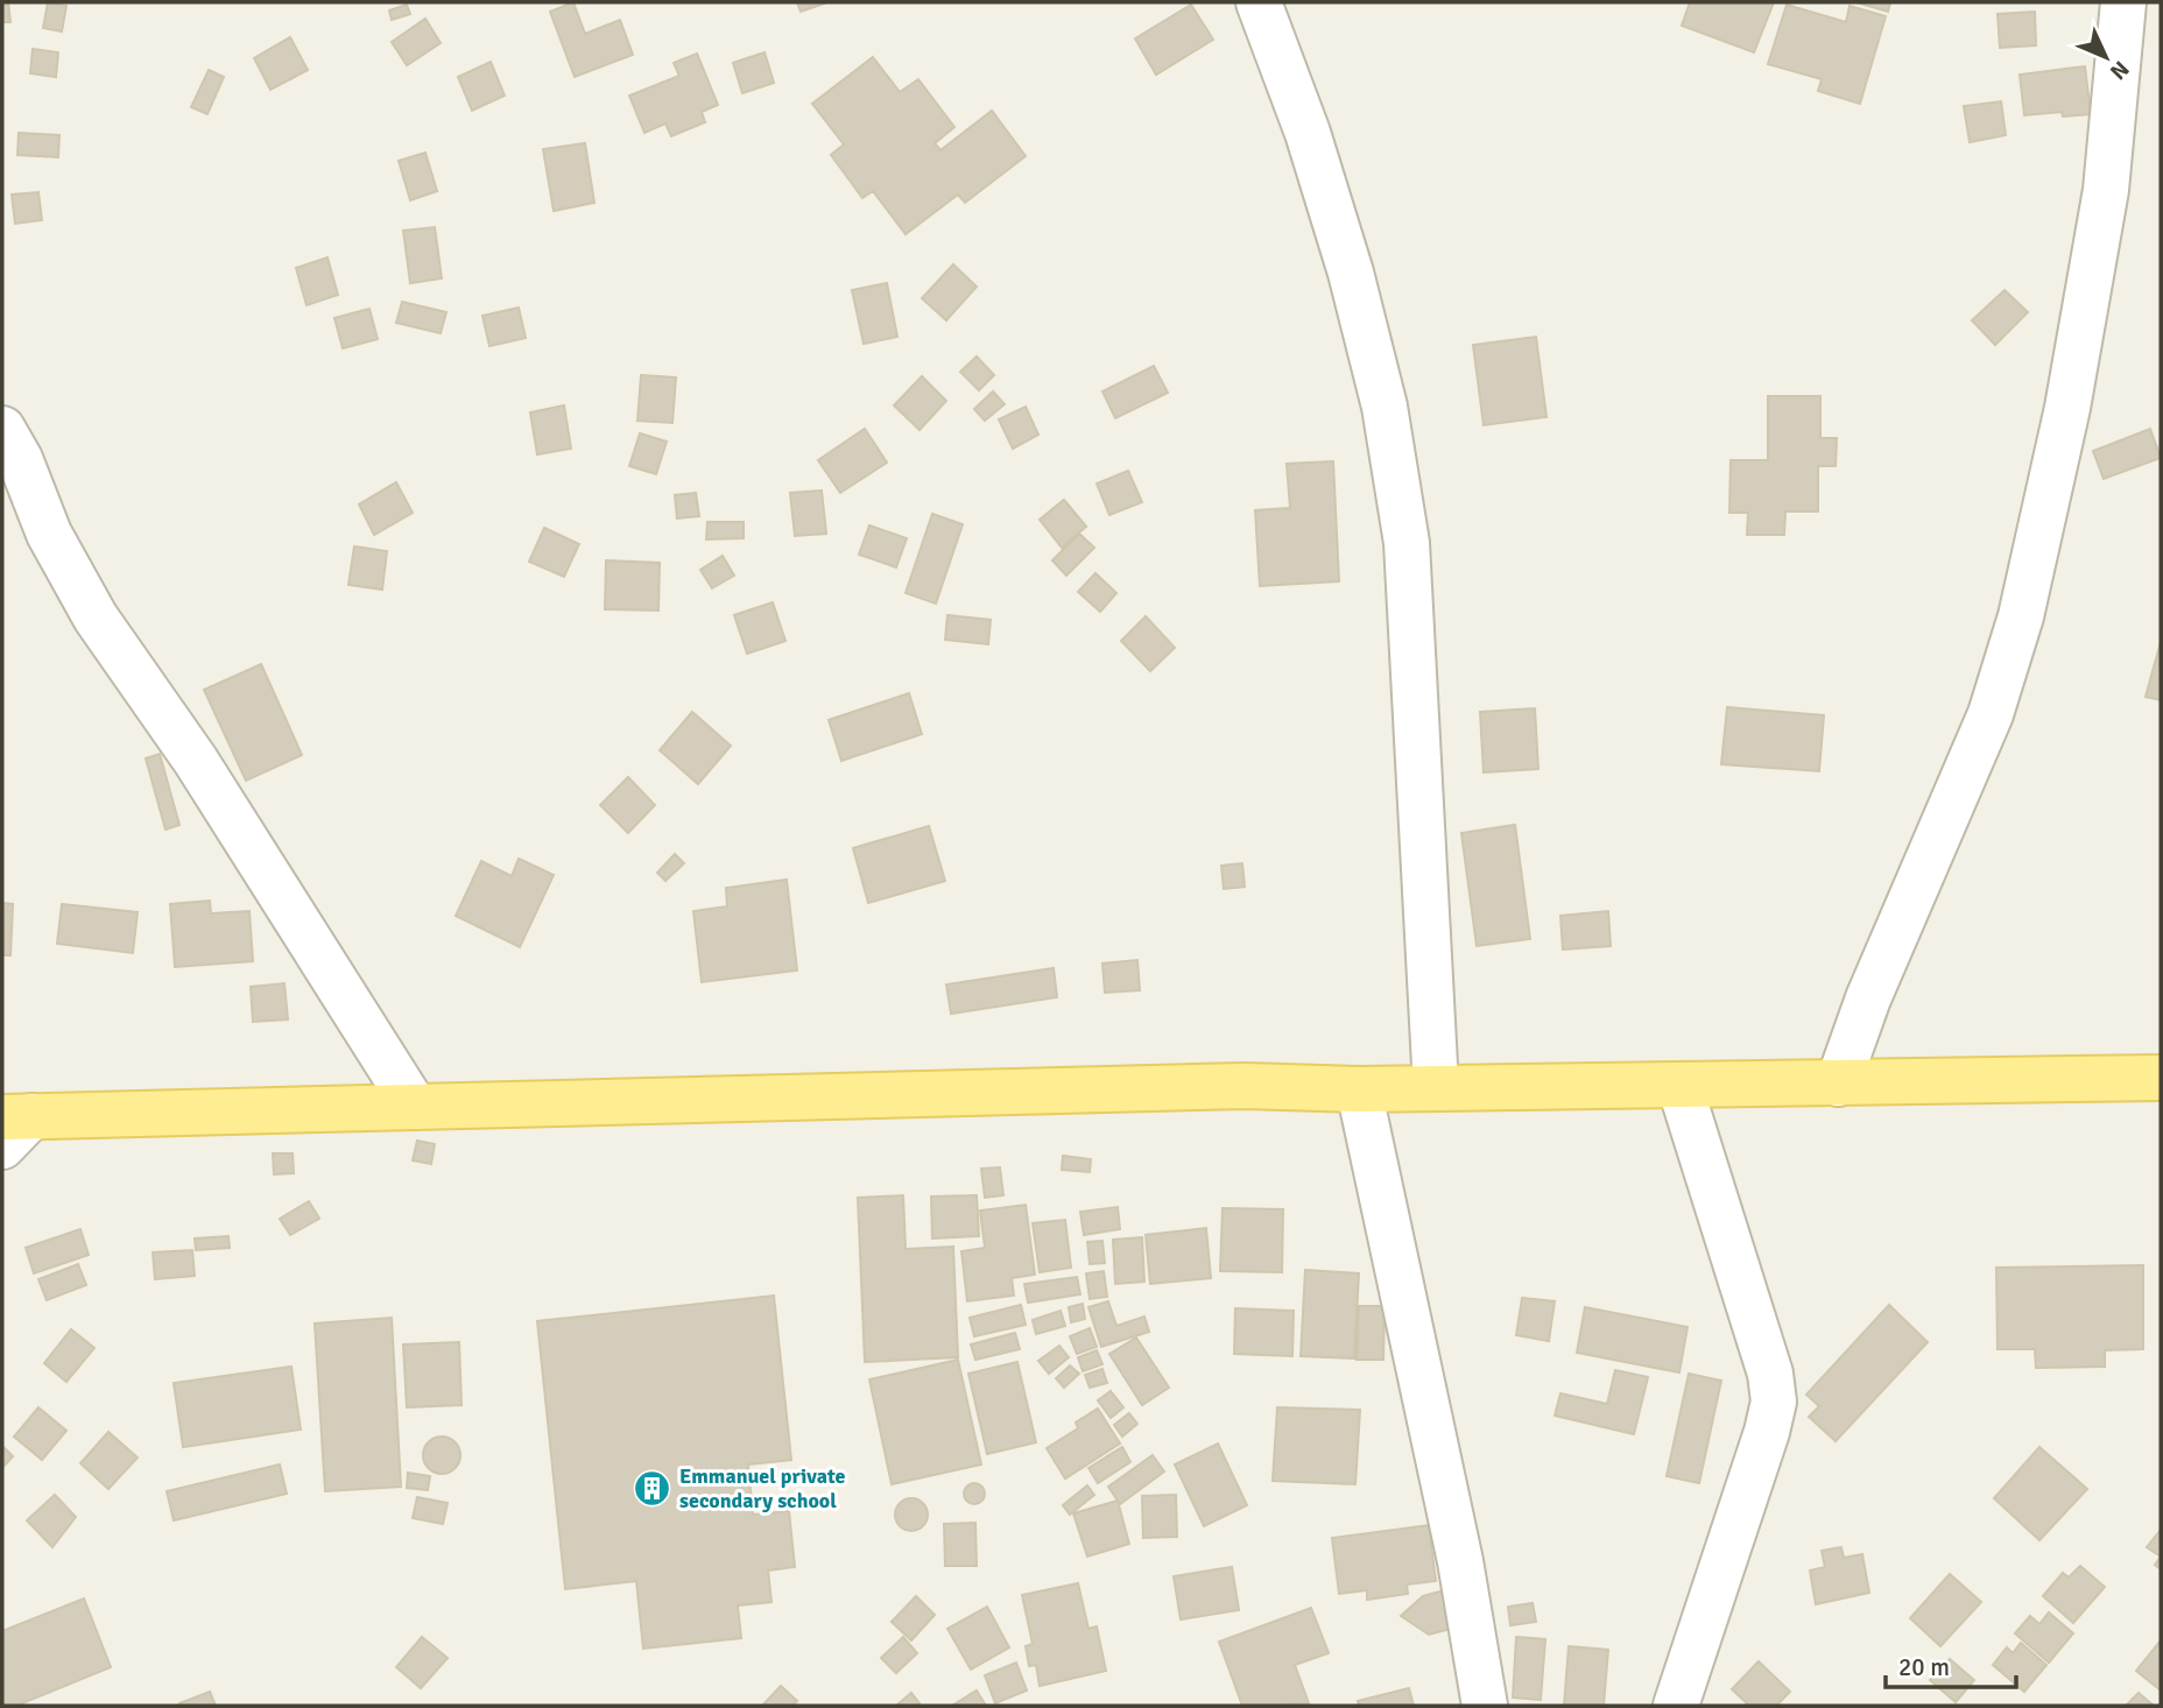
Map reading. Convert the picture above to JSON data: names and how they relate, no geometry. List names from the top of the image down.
{
  "places": {
    "building": ["Emmanuel private secondary school"]
  },
  "scale_bar": "20 m",
  "north": "bottom right"
}
